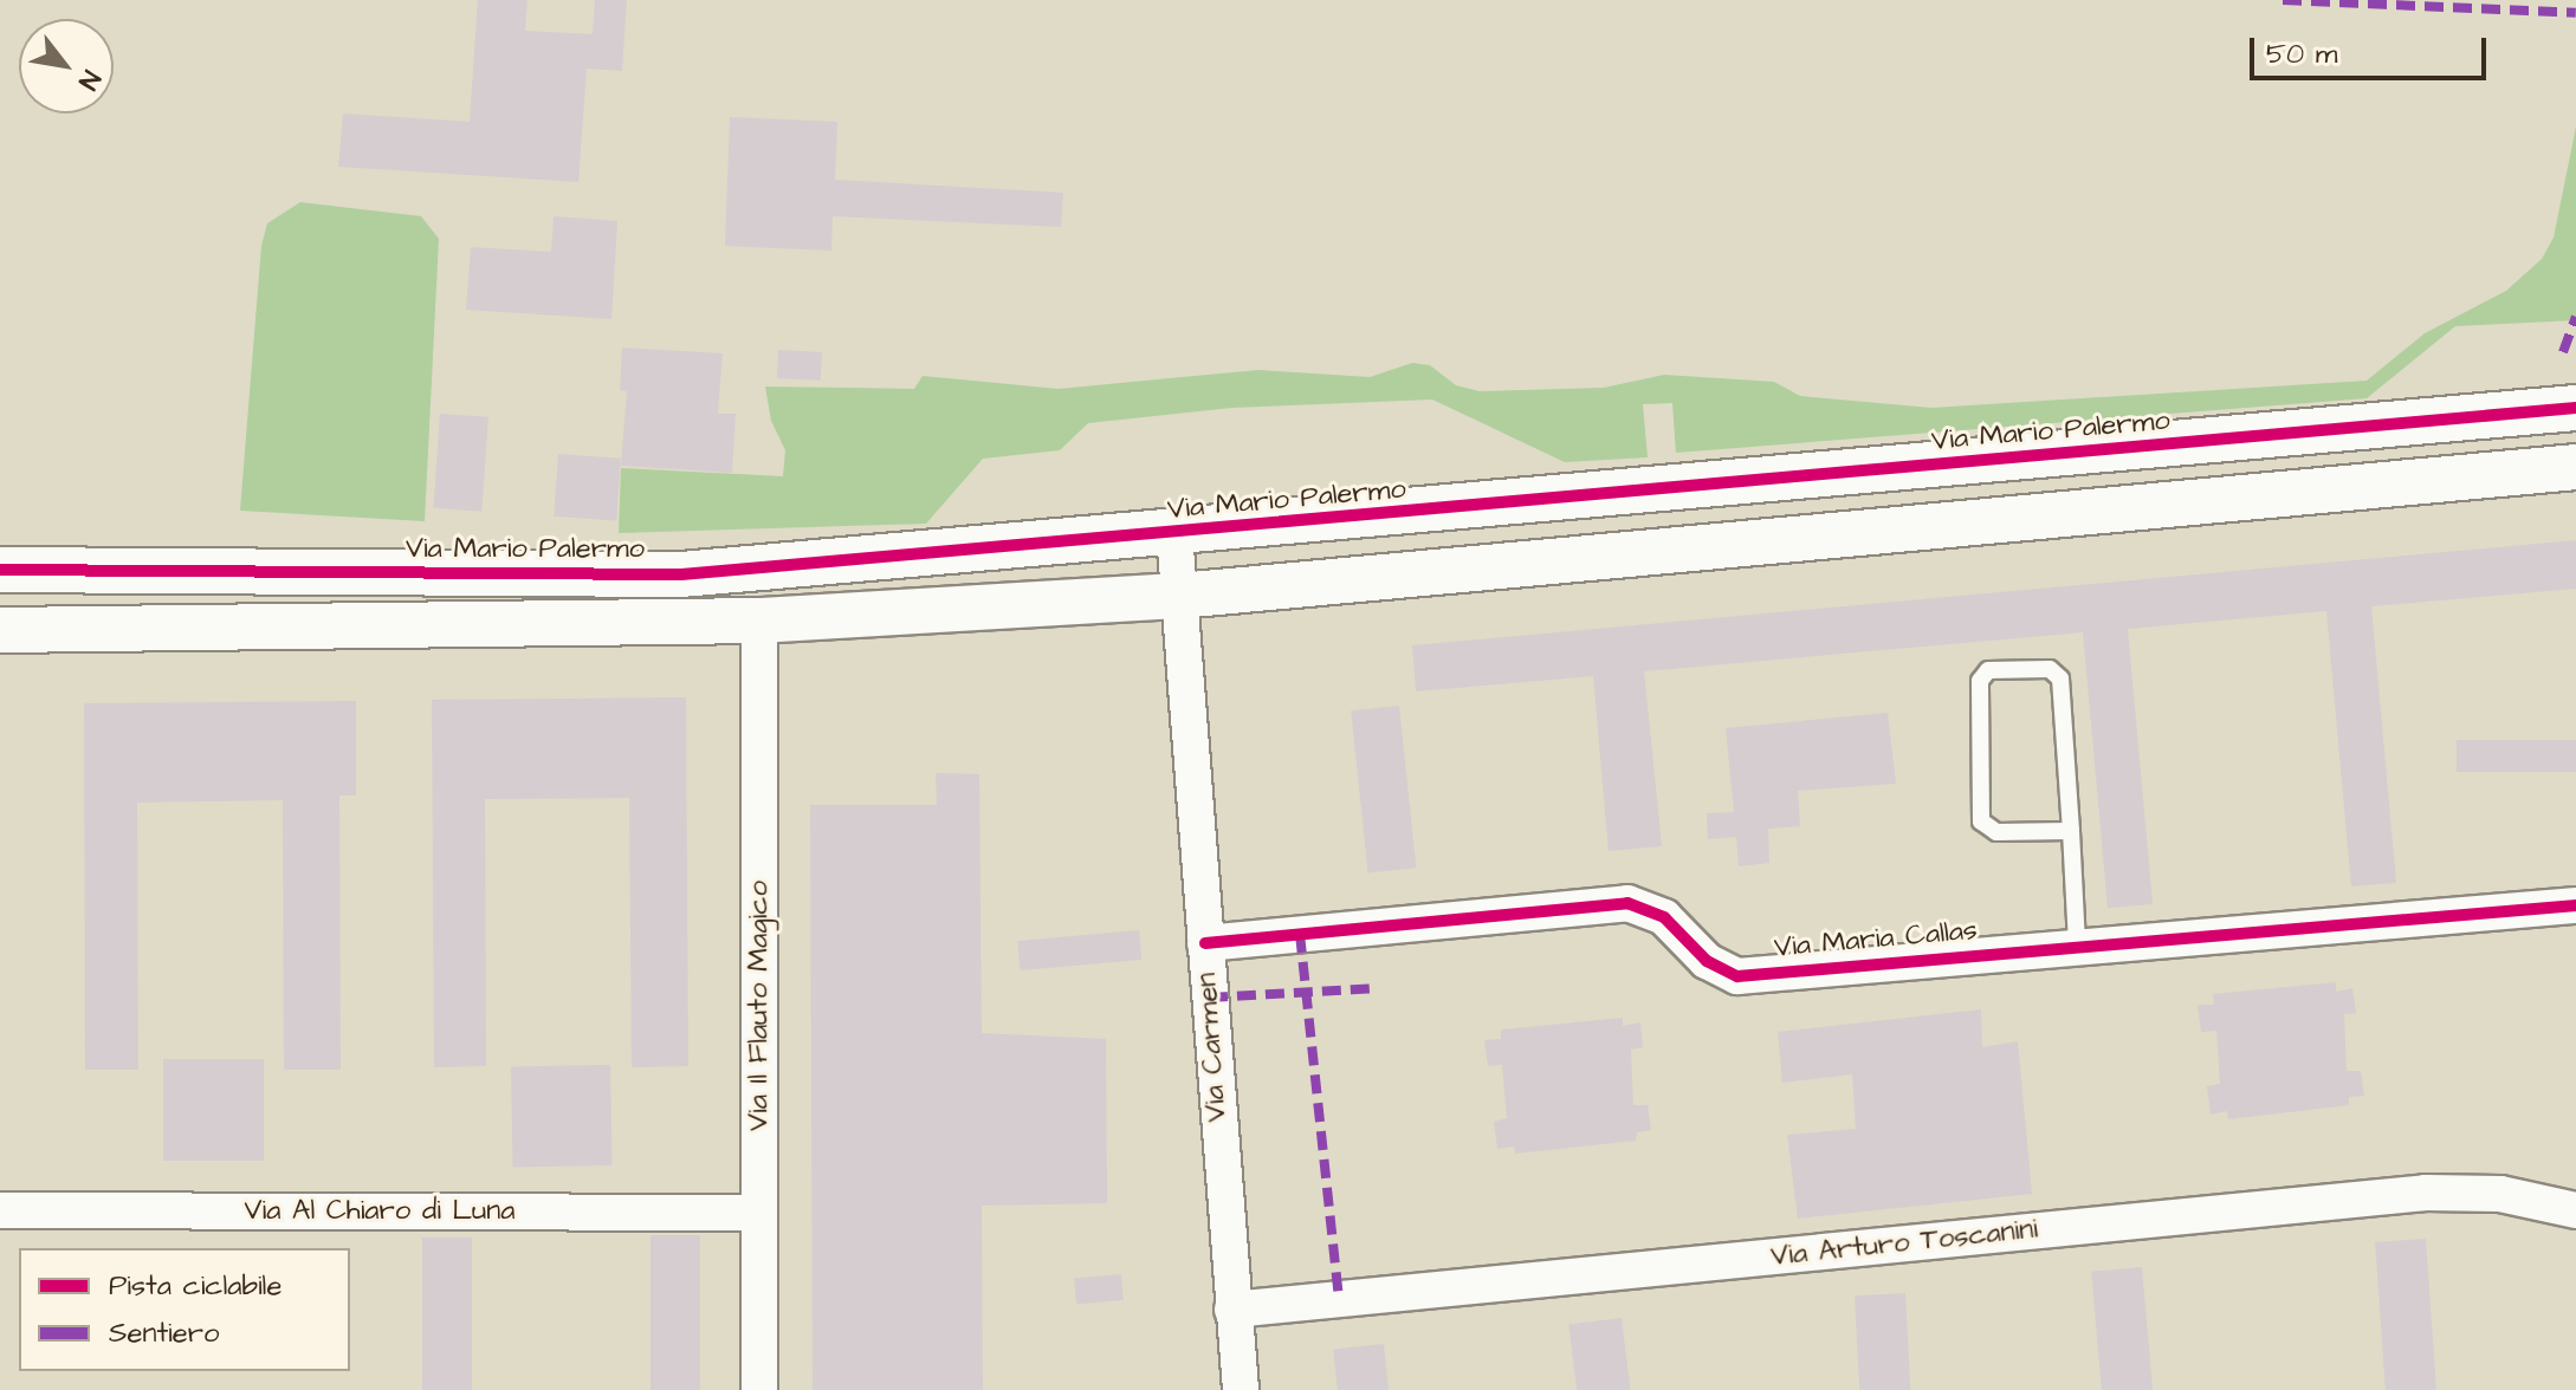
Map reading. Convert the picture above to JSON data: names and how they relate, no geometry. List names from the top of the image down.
{
  "streets": {
    "street": [
      "Via Mario Palermo",
      "Via Maria Callas",
      "Via Il Flauto Magico",
      "Via Carmen",
      "Via Al Chiaro di Luna",
      "Via Arturo Toscanini"
    ]
  },
  "crossings": [
    ["Via Mario Palermo", "Via Carmen"],
    ["Via Maria Callas", "Via Carmen"],
    ["Via Il Flauto Magico", "Via Al Chiaro di Luna"],
    ["Via Carmen", "Via Arturo Toscanini"]
  ],
  "legend": ["Pista ciclabile", "Sentiero"],
  "scale_bar": "50 m",
  "north": "bottom right"
}
